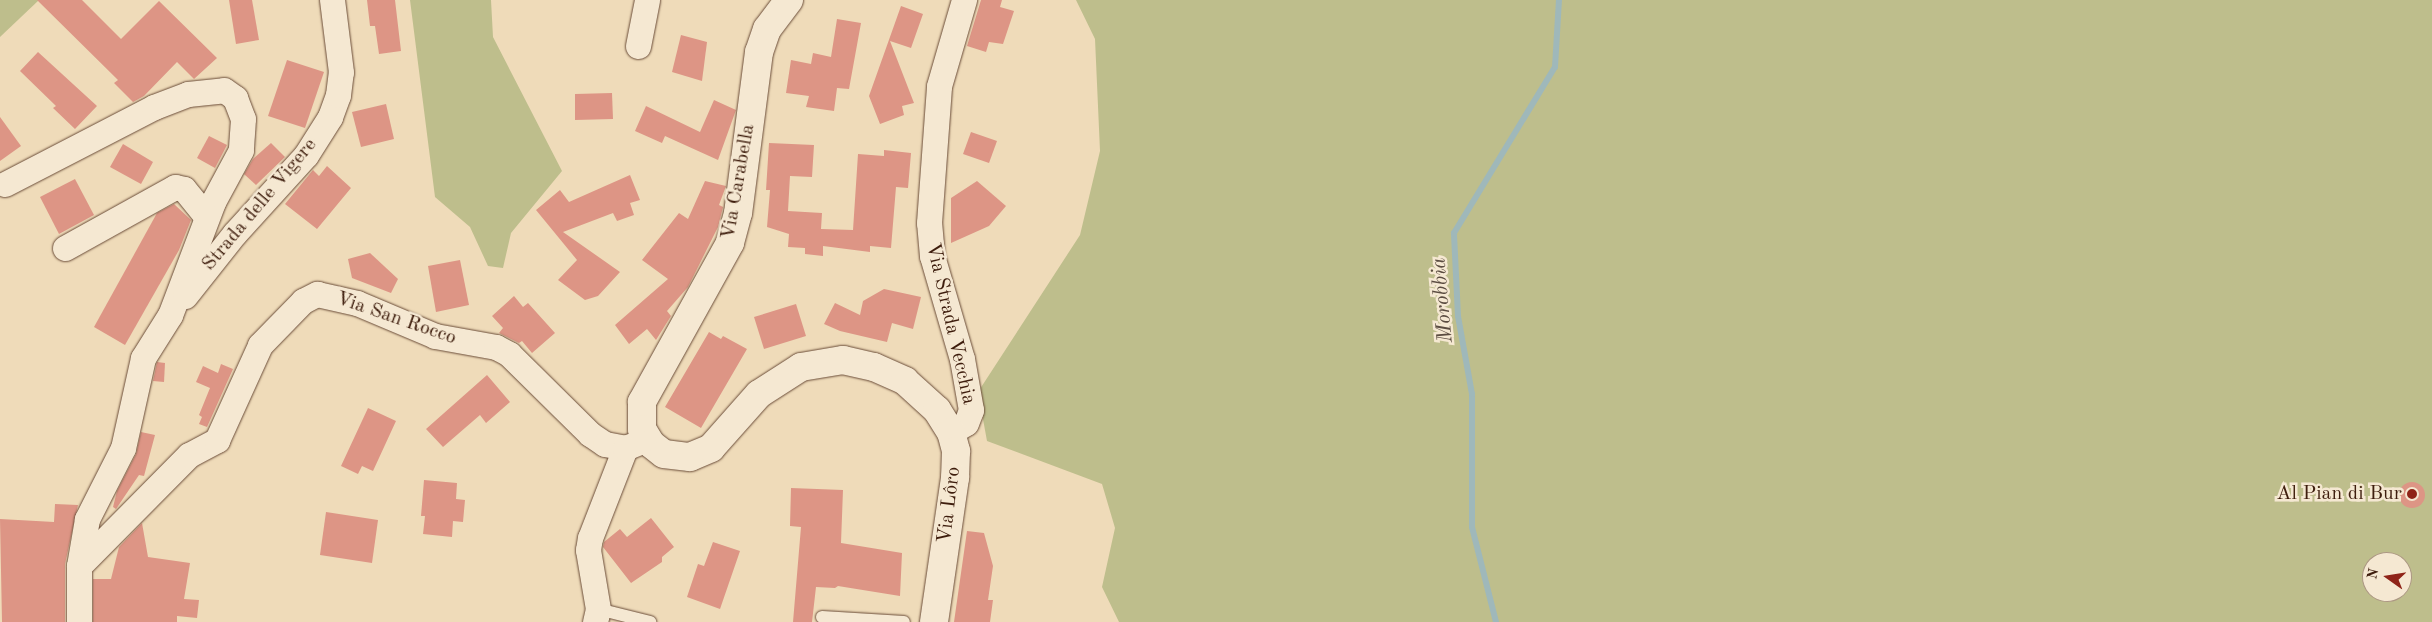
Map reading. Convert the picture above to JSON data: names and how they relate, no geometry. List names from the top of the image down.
{
  "streets": {
    "street": [
      "Via Carabella",
      "Strada delle Vigere",
      "Via San Rocco",
      "Via Strada Vecchia",
      "Via Lôro"
    ]
  },
  "crossings": [
    ["Via Carabella", "Via San Rocco"],
    ["Via Carabella", "Via Lôro"],
    ["Via San Rocco", "Via Lôro"],
    ["Via Strada Vecchia", "Via Lôro"]
  ],
  "water": ["Morobbia"],
  "places": ["Al Pian di Bur"],
  "north": "left"
}
